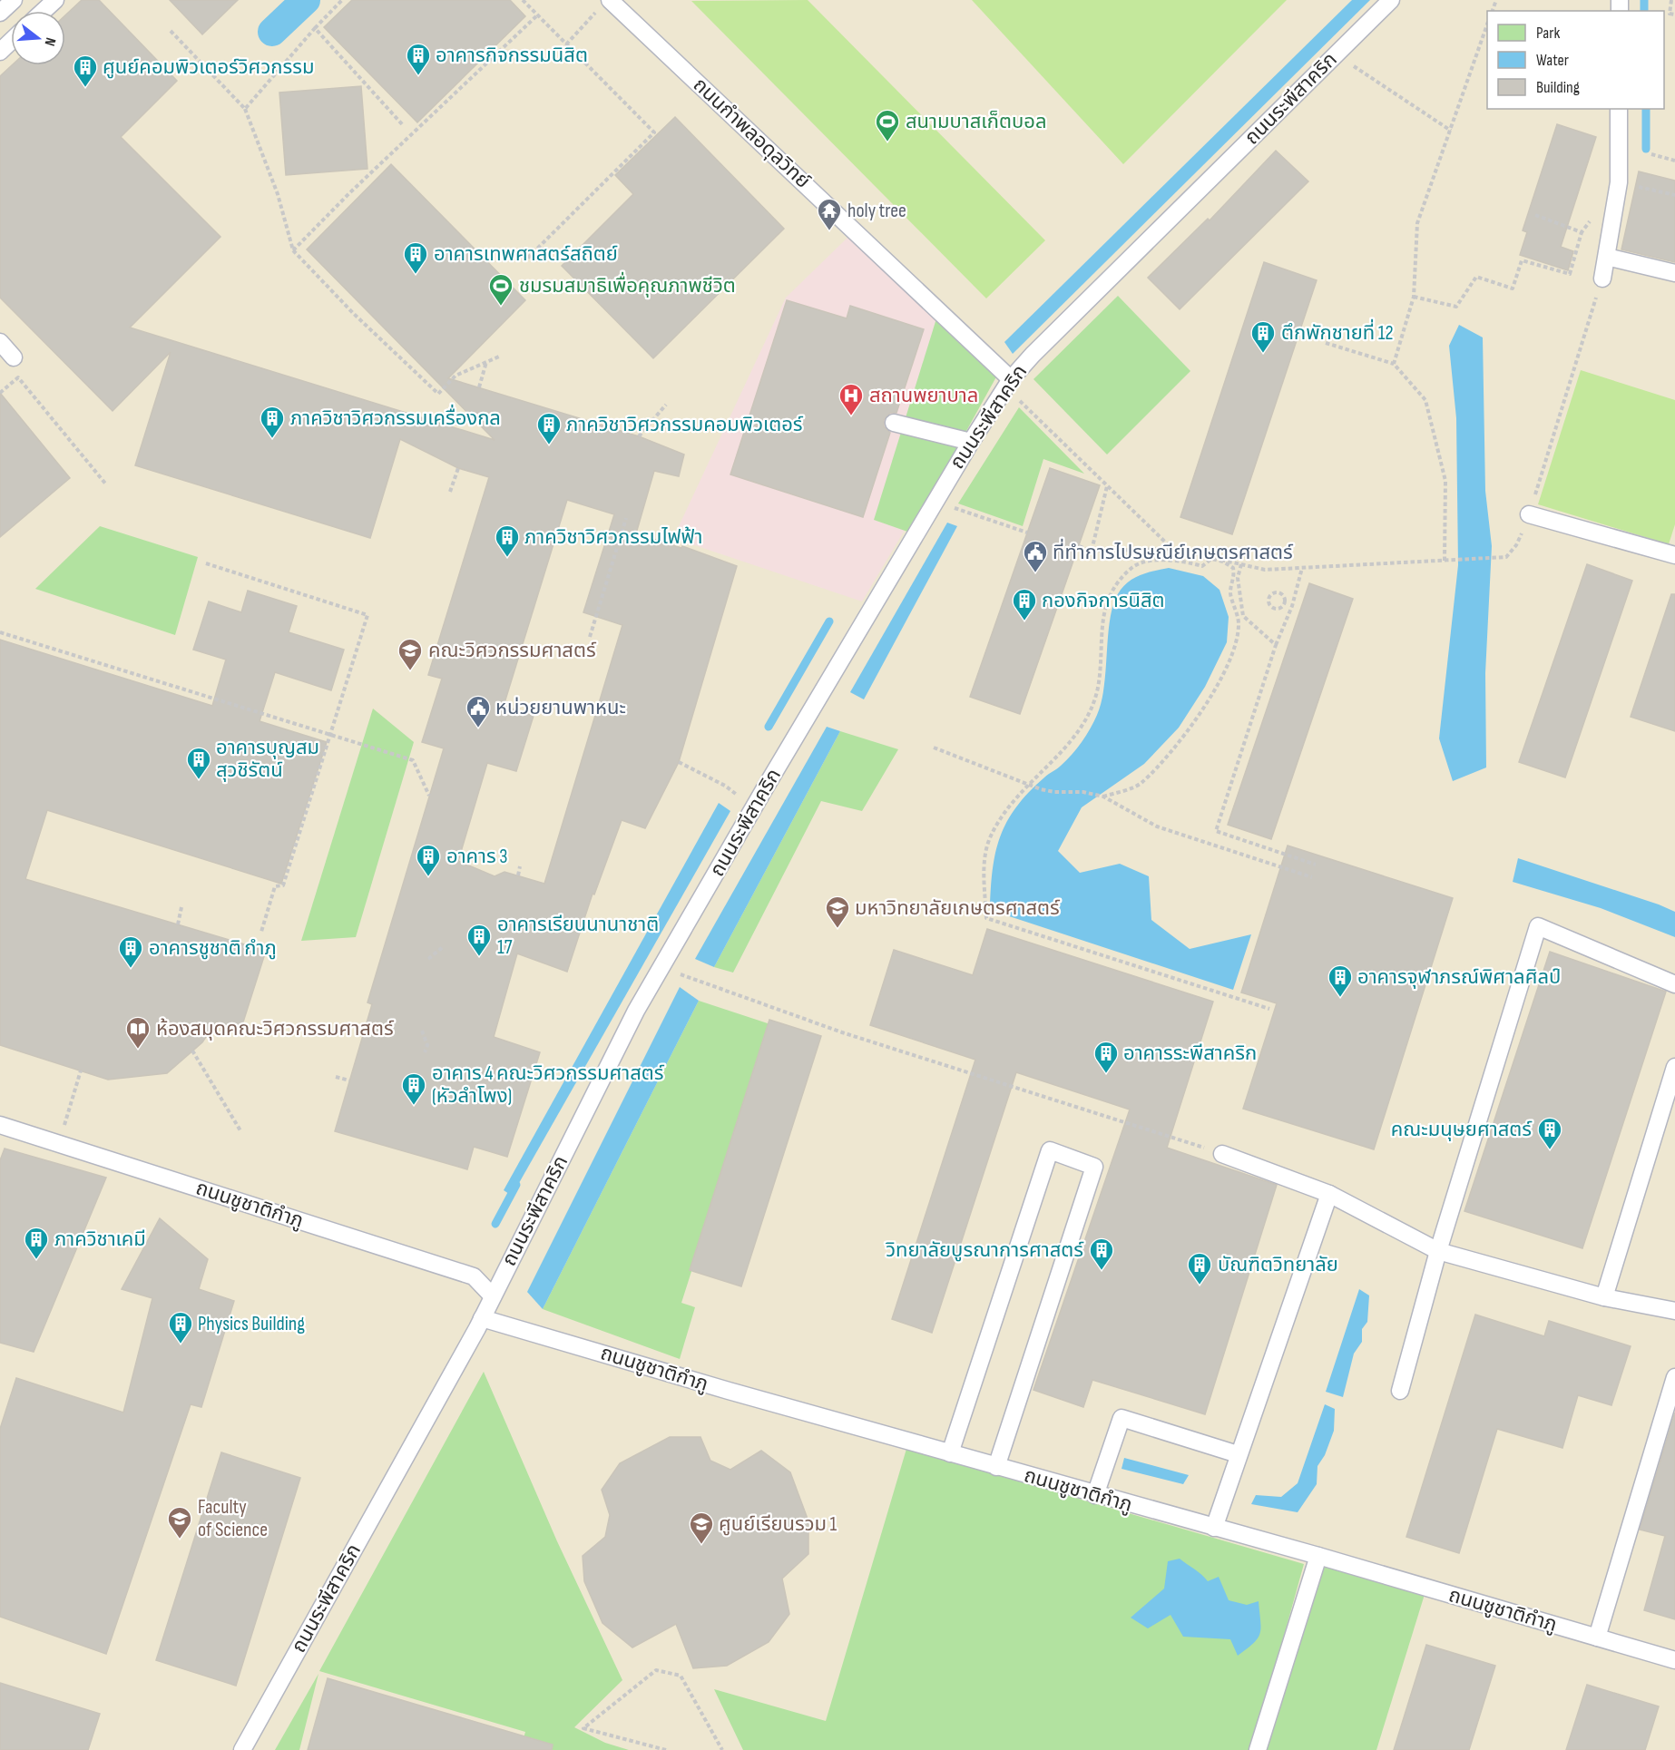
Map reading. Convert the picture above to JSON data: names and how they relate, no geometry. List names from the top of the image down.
{
  "streets": {
    "lane": ["ถนนระพีสาคริก", "ถนนกำพลอดุลวิทย์", "ถนนชูชาติกำภู"]
  },
  "crossings": [
    ["ถนนระพีสาคริก", "ถนนกำพลอดุลวิทย์"],
    ["ถนนระพีสาคริก", "ถนนชูชาติกำภู"]
  ],
  "places": {
    "building": [
      "อาคารกิจกรรมนิสิต",
      "ศูนย์คอมพิวเตอร์วิศวกรรม",
      "อาคารเทพศาสตร์สถิตย์",
      "ตึกพักชายที่ 12",
      "ภาควิชาวิศวกรรมเครื่องกล",
      "ภาควิชาวิศวกรรมคอมพิวเตอร์",
      "ภาควิชาวิศวกรรมไฟฟ้า",
      "กองกิจการนิสิต",
      "อาคารบุญสม สุวชิรัตน์",
      "อาคาร 3",
      "อาคารเรียนนานาชาติ 17",
      "อาคารชูชาติ กำภู",
      "อาคารจุฬาภรณ์พิศาลศิลป์",
      "อาคารระพีสาคริก",
      "อาคาร 4 คณะวิศวกรรมศาสตร์ (หัวลำโพง)",
      "คณะมนุษยศาสตร์",
      "ภาควิชาเคมี",
      "วิทยาลัยบูรณาการศาสตร์",
      "บัณฑิตวิทยาลัย",
      "Physics Building"
    ],
    "sports": ["สนามบาสเก็ตบอล", "ชมรมสมาธิเพื่อคุณภาพชีวิต"],
    "temple": ["holy tree"],
    "hospital": ["สถานพยาบาล"],
    "public building": ["ที่ทำการไปรษณีย์เกษตรศาสตร์", "หน่วยยานพาหนะ"],
    "school or university": [
      "คณะวิศวกรรมศาสตร์",
      "มหาวิทยาลัยเกษตรศาสตร์",
      "Faculty of Science",
      "ศูนย์เรียนรวม 1"
    ],
    "library": ["ห้องสมุดคณะวิศวกรรมศาสตร์"]
  },
  "legend": ["Park", "Water", "Building"],
  "north": "right"
}
